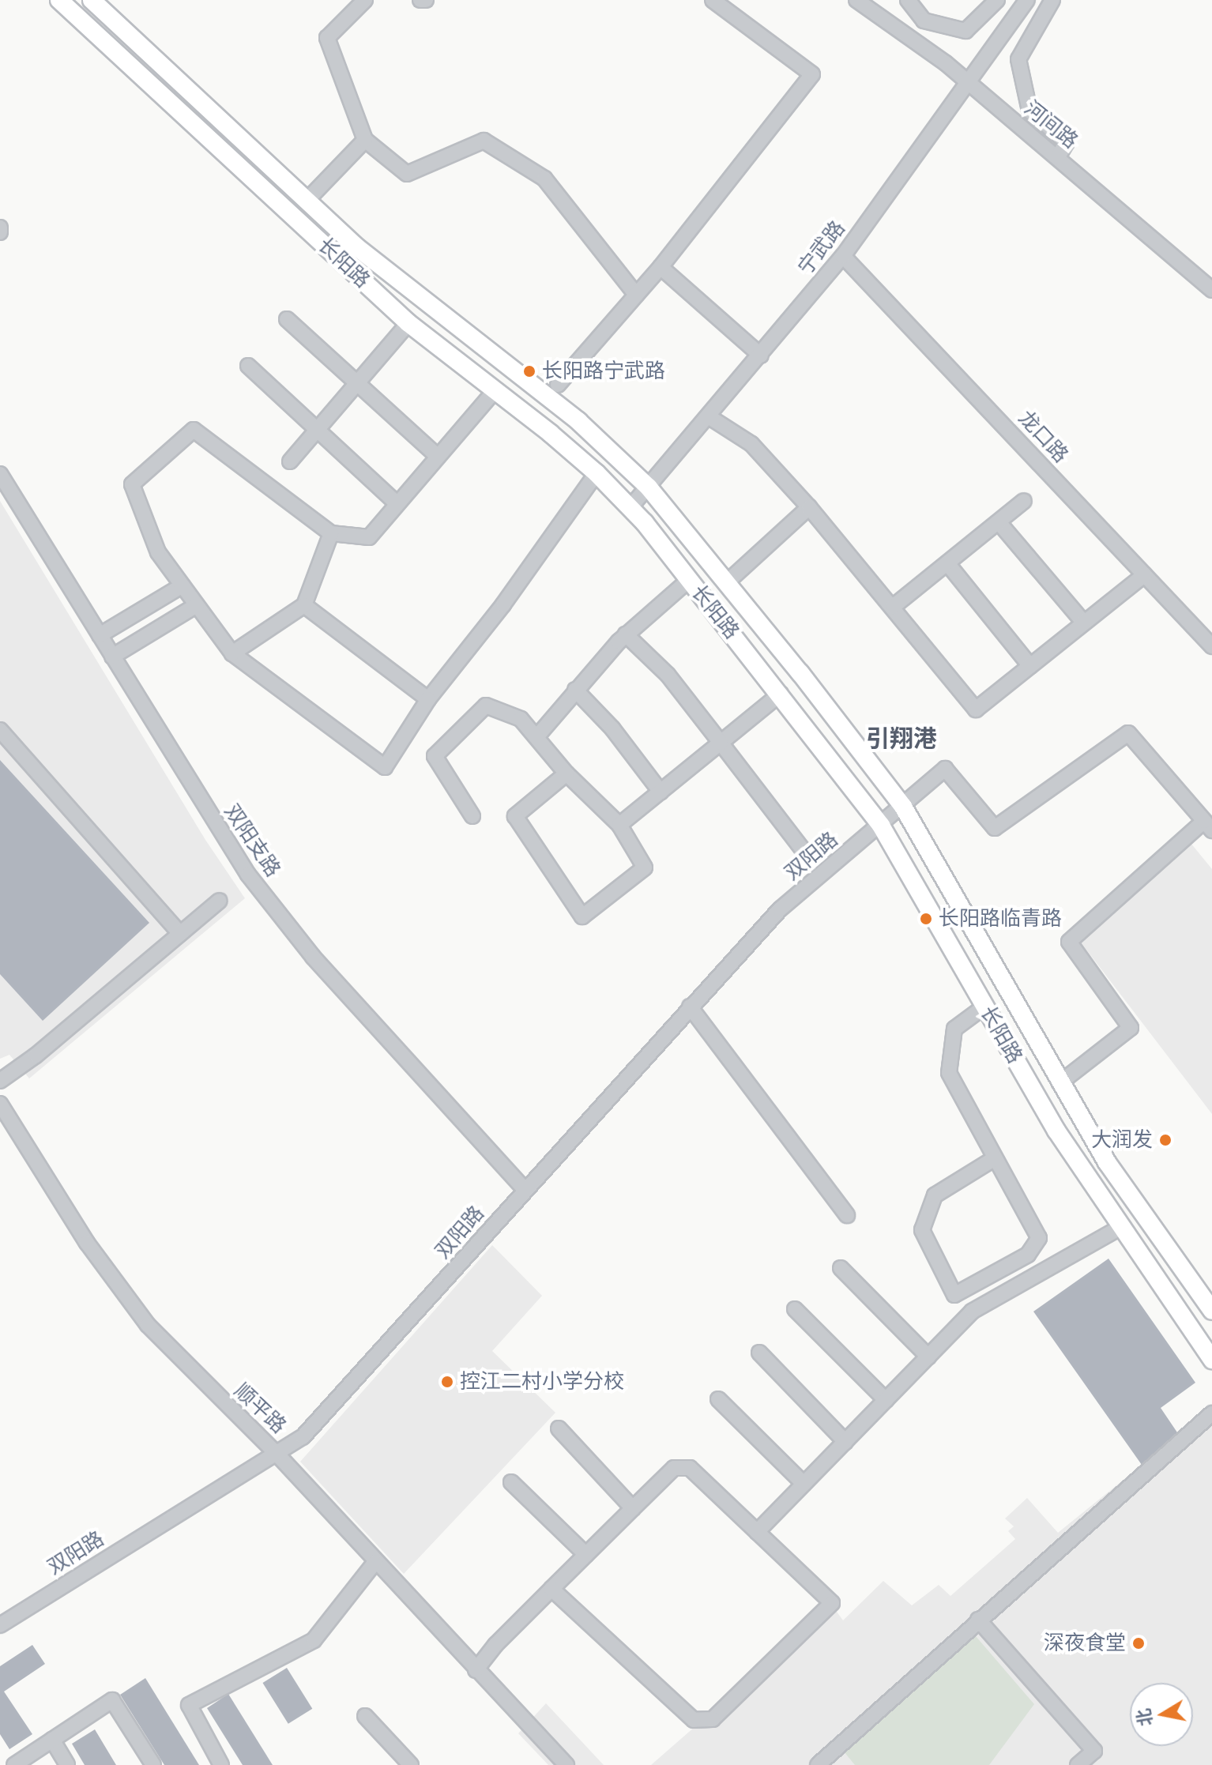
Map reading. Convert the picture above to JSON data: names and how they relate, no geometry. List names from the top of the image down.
{
  "streets": {
    "main road": ["长阳路"],
    "street": [
      "河间路",
      "宁武路",
      "龙口路",
      "双阳支路",
      "双阳路",
      "顺平路"
    ]
  },
  "crossings": [
    ["河间路", "宁武路"],
    ["宁武路", "长阳路"],
    ["宁武路", "龙口路"],
    ["长阳路", "双阳路"],
    ["双阳支路", "双阳路"],
    ["双阳路", "顺平路"]
  ],
  "districts": ["引翔港"],
  "places": [
    "长阳路宁武路",
    "长阳路临青路",
    "大润发",
    "控江二村小学分校",
    "深夜食堂"
  ],
  "north": "left"
}
